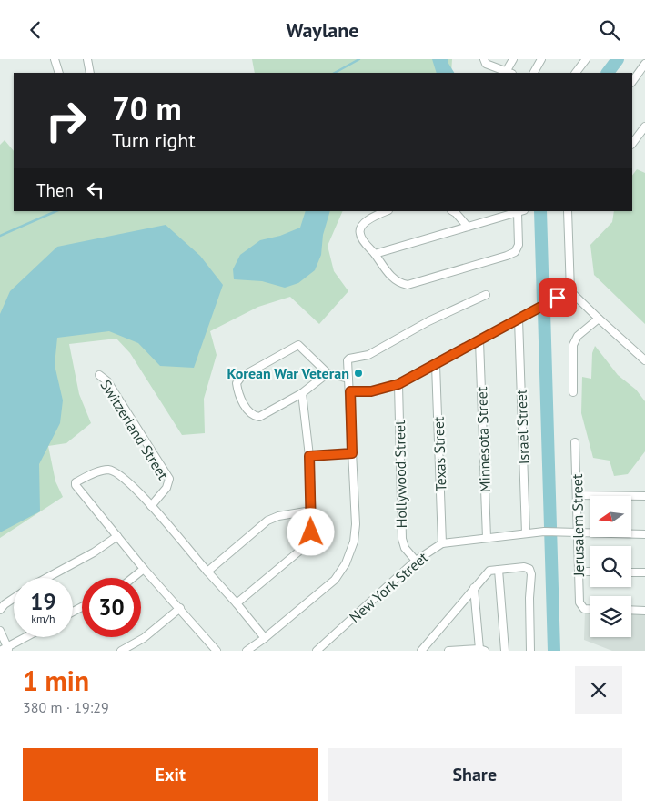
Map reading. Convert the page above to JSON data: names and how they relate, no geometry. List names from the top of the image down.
{
  "streets": {
    "street": [
      "Israel Street",
      "Switzerland Street",
      "Minnesota Street",
      "Texas Street",
      "Hollywood Street",
      "Jerusalem Street",
      "New York Street"
    ]
  },
  "crossings": [
    ["Israel Street", "New York Street"],
    ["Minnesota Street", "New York Street"],
    ["Texas Street", "New York Street"],
    ["Hollywood Street", "New York Street"],
    ["Jerusalem Street", "New York Street"]
  ],
  "places": ["Korean War Veteran"],
  "north": "left",
  "page": {
    "header": "Waylane",
    "turn": ["70 m", "Turn right"],
    "then": "Then",
    "speed": "19 km/h",
    "limit": "30",
    "heading": ["1 min", "380 m · 19:29"],
    "buttons": ["Exit", "Share"]
  }
}
